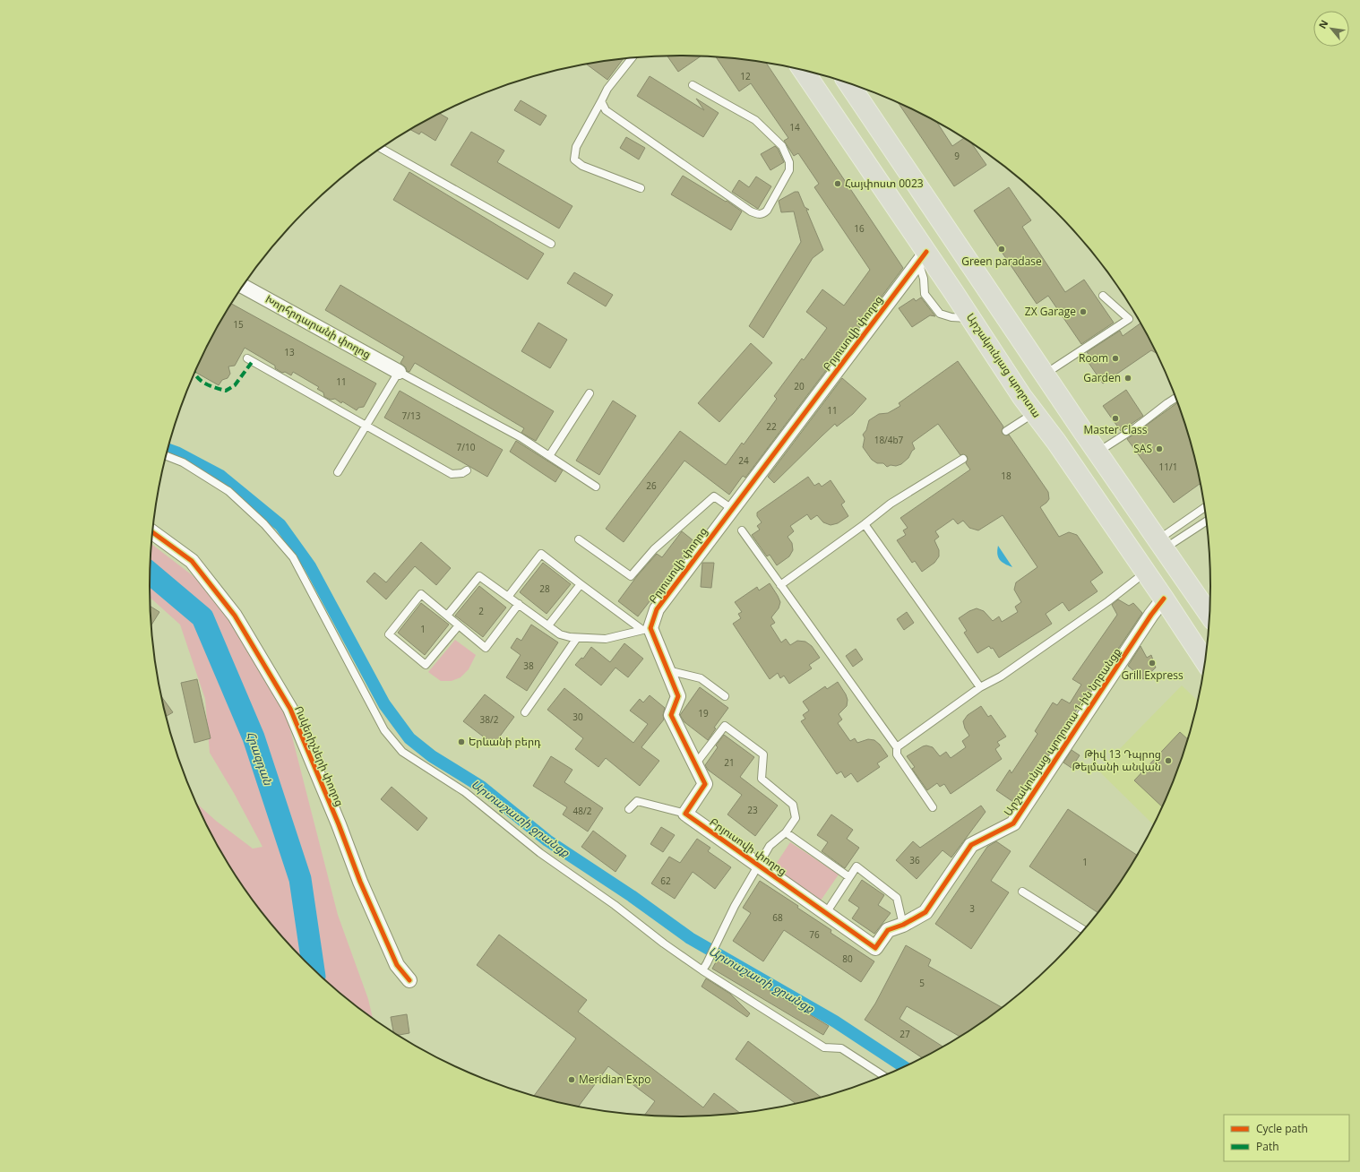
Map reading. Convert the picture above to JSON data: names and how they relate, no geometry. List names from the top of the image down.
{
  "streets": {
    "main road": ["Արշակունյաց պողոտա"],
    "street": [
      "Խորհրդարանի փողոց",
      "Բրյուսովի փողոց",
      "Արշակունյաց պողոտա 1-ին նրբանցք",
      "Ոսկերիչների փողոց"
    ]
  },
  "crossings": [
    ["Բրյուսովի փողոց", "Արշակունյաց պողոտա"],
    ["Բրյուսովի փողոց", "Արշակունյաց պողոտա 1-ին նրբանցք"],
    ["Արշակունյաց պողոտա", "Արշակունյաց պողոտա 1-ին նրբանցք"]
  ],
  "water": ["Հրազդան", "Արտաշատի ջրանցք"],
  "places": [
    "Հայփոստ 0023",
    "Green paradase",
    "ZX Garage",
    "Room",
    "Garden",
    "Master Class",
    "SAS",
    "Grill Express",
    "Երևանի բերդ",
    "Թիվ 13 Դպրոց Թելմանի անվան",
    "Meridian Expo"
  ],
  "house_numbers": [
    "12",
    "14",
    "9",
    "16",
    "15",
    "13",
    "11",
    "20",
    "11",
    "7/13",
    "22",
    "18/4b7",
    "7/10",
    "24",
    "11/1",
    "18",
    "26",
    "28",
    "2",
    "1",
    "38",
    "19",
    "30",
    "38/2",
    "21",
    "23",
    "48/2",
    "36",
    "1",
    "62",
    "3",
    "68",
    "76",
    "80",
    "5",
    "27"
  ],
  "legend": ["Cycle path", "Path"],
  "north": "top left"
}
